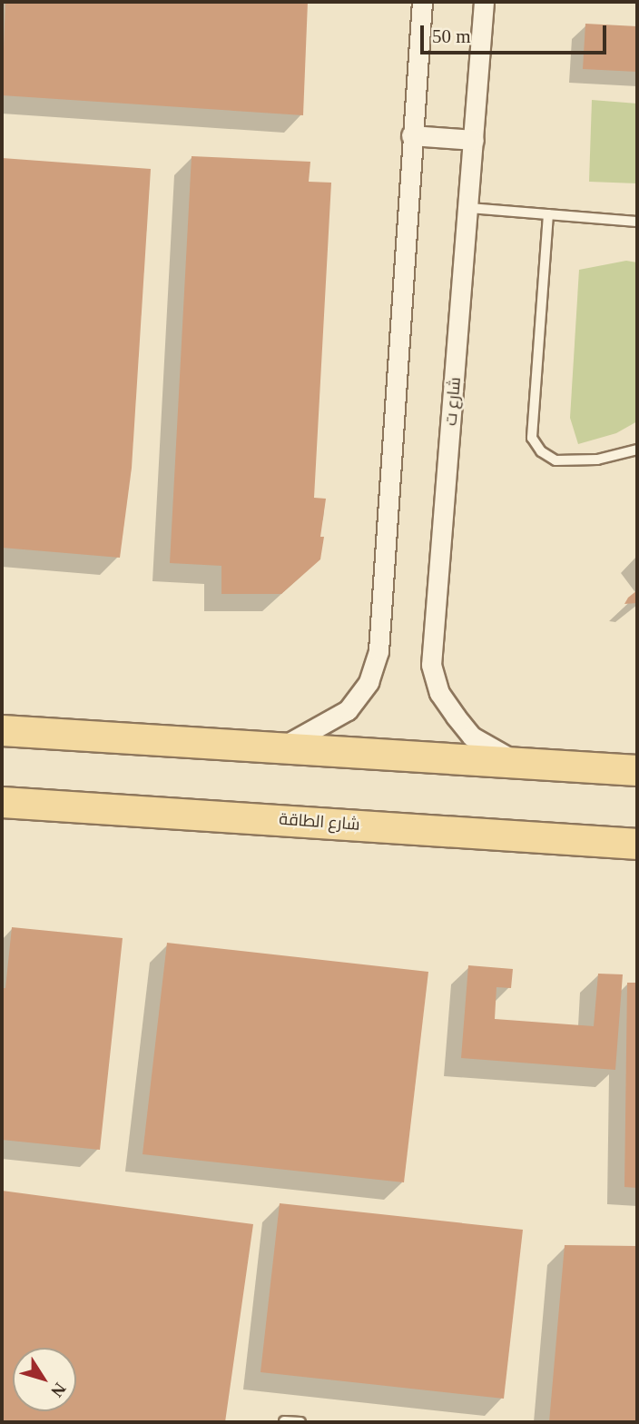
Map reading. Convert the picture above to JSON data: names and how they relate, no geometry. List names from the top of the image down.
{
  "streets": {
    "main road": ["شارع الطاقة"],
    "street": ["شارع ت"]
  },
  "scale_bar": "50 m",
  "north": "bottom right"
}
